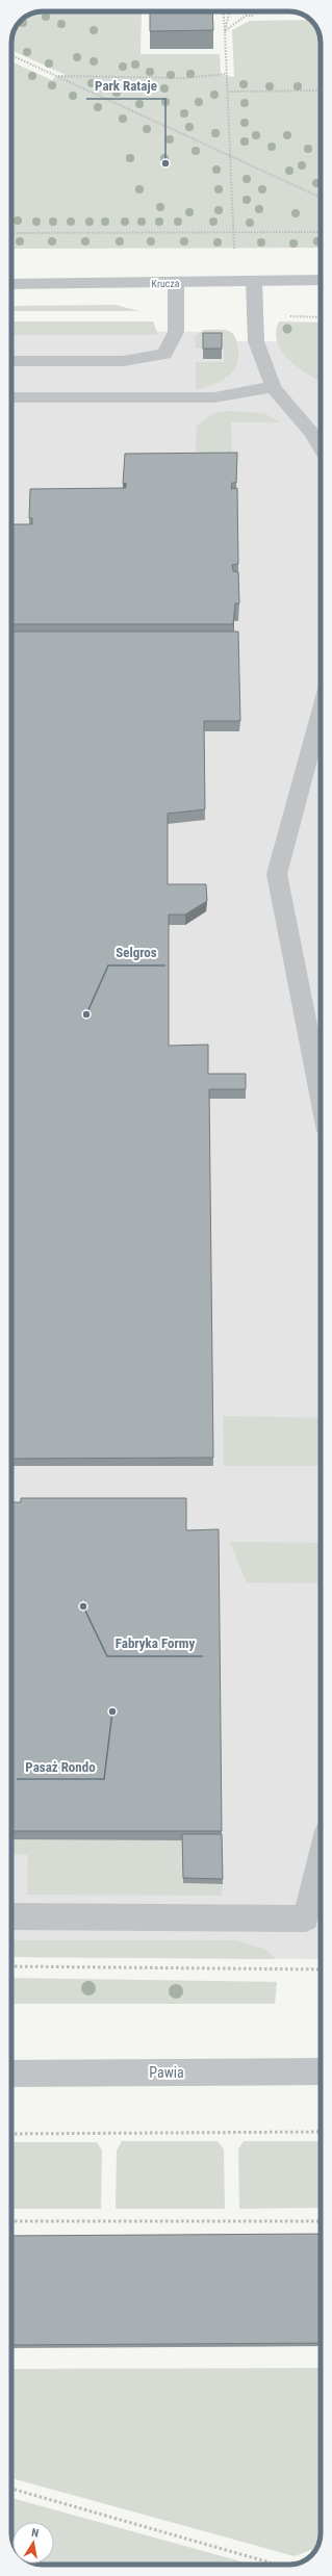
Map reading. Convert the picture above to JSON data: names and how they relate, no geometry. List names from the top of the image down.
{
  "streets": {
    "street": ["Krucza", "Pawia"]
  },
  "places": [
    "Park Rataje",
    "Selgros",
    "Fabryka Formy",
    "Pasaż Rondo"
  ],
  "north": "top"
}
